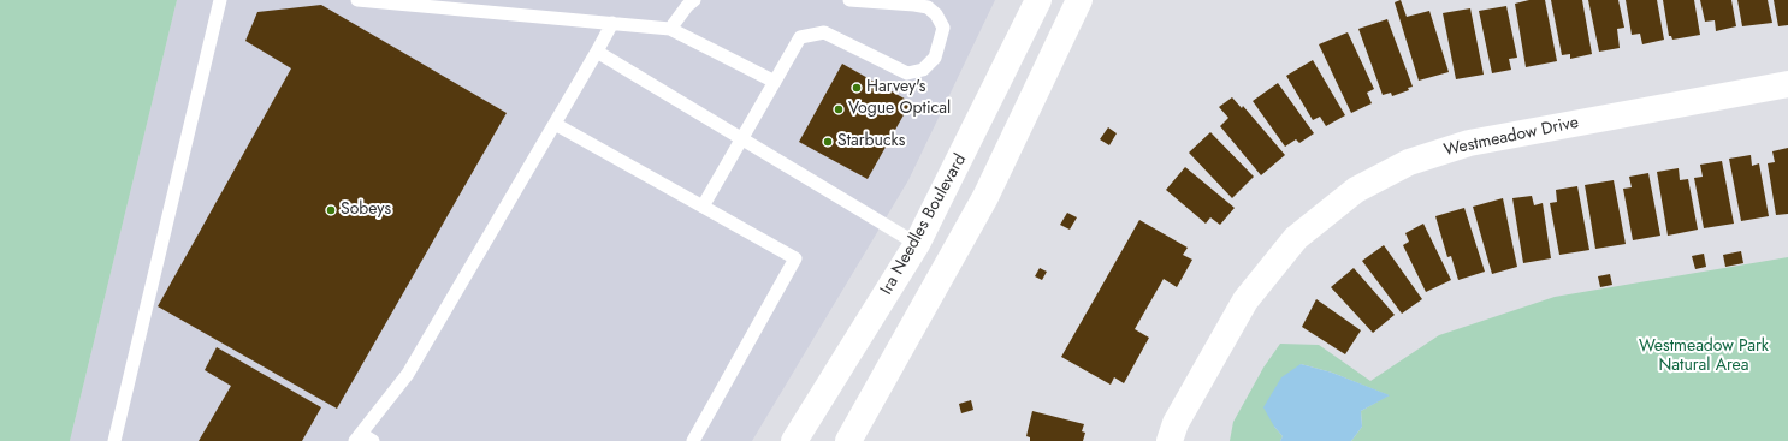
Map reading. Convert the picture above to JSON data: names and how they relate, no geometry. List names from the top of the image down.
{
  "streets": {
    "main road": ["Westmeadow Drive", "Ira Needles Boulevard"]
  },
  "parks": ["Westmeadow Park Natural Area"],
  "places": [
    "Harvey's",
    "Vogue Optical",
    "Starbucks",
    "Sobeys"
  ]
}
